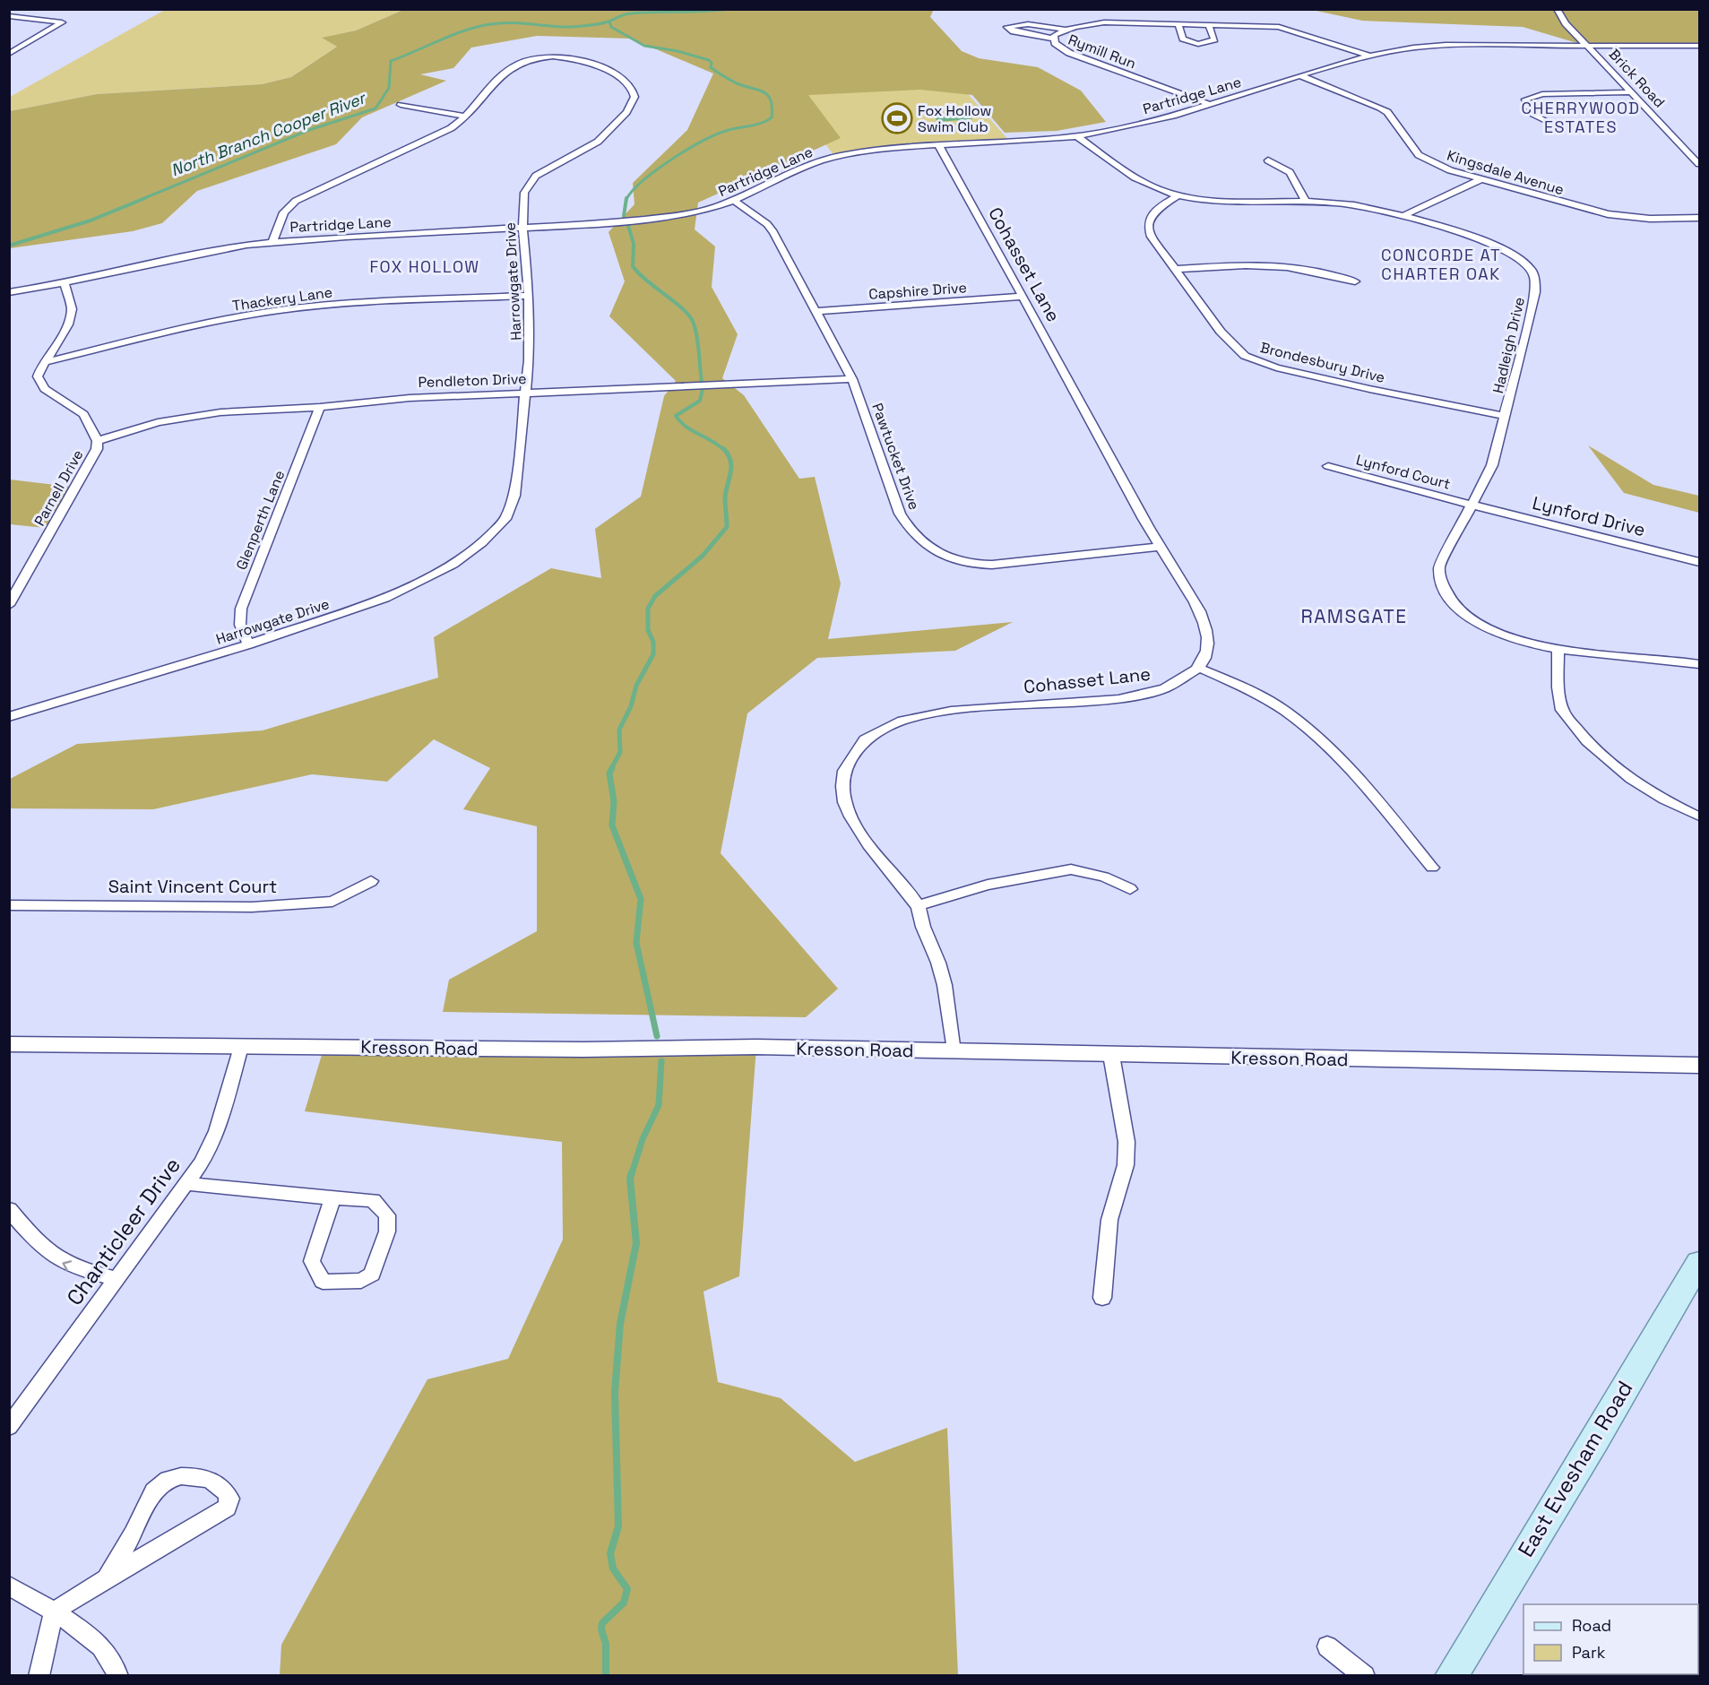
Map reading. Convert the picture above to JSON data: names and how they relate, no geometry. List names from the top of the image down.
{
  "streets": {
    "main road": ["East Evesham Road"],
    "street": [
      "Rymill Run",
      "Brick Road",
      "Partridge Lane",
      "Kingsdale Avenue",
      "Cohasset Lane",
      "Harrowgate Drive",
      "Capshire Drive",
      "Thackery Lane",
      "Hadleigh Drive",
      "Brondesbury Drive",
      "Pendleton Drive",
      "Pawtucket Drive",
      "Lynford Court",
      "Parnell Drive",
      "Lynford Drive",
      "Glenperth Lane",
      "Saint Vincent Court",
      "Kresson Road",
      "Chanticleer Drive"
    ]
  },
  "crossings": [
    ["Rymill Run", "Partridge Lane"],
    ["Brick Road", "Partridge Lane"],
    ["Partridge Lane", "Kingsdale Avenue"],
    ["Partridge Lane", "Cohasset Lane"],
    ["Partridge Lane", "Harrowgate Drive"],
    ["Partridge Lane", "Hadleigh Drive"],
    ["Partridge Lane", "Pawtucket Drive"],
    ["Partridge Lane", "Parnell Drive"],
    ["Cohasset Lane", "Capshire Drive"],
    ["Cohasset Lane", "Pawtucket Drive"],
    ["Cohasset Lane", "Kresson Road"],
    ["Harrowgate Drive", "Thackery Lane"],
    ["Harrowgate Drive", "Pendleton Drive"],
    ["Harrowgate Drive", "Glenperth Lane"],
    ["Capshire Drive", "Pawtucket Drive"],
    ["Thackery Lane", "Parnell Drive"],
    ["Hadleigh Drive", "Brondesbury Drive"],
    ["Hadleigh Drive", "Lynford Court"],
    ["Hadleigh Drive", "Lynford Drive"],
    ["Pendleton Drive", "Pawtucket Drive"],
    ["Pendleton Drive", "Parnell Drive"],
    ["Pendleton Drive", "Glenperth Lane"],
    ["Lynford Court", "Lynford Drive"],
    ["Kresson Road", "Chanticleer Drive"]
  ],
  "districts": [
    "CHERRYWOOD ESTATES",
    "CONCORDE AT CHARTER OAK",
    "FOX HOLLOW",
    "RAMSGATE"
  ],
  "water": ["North Branch Cooper River"],
  "places": {
    "sports": ["Fox Hollow Swim Club"]
  },
  "legend": ["Road", "Park"]
}
